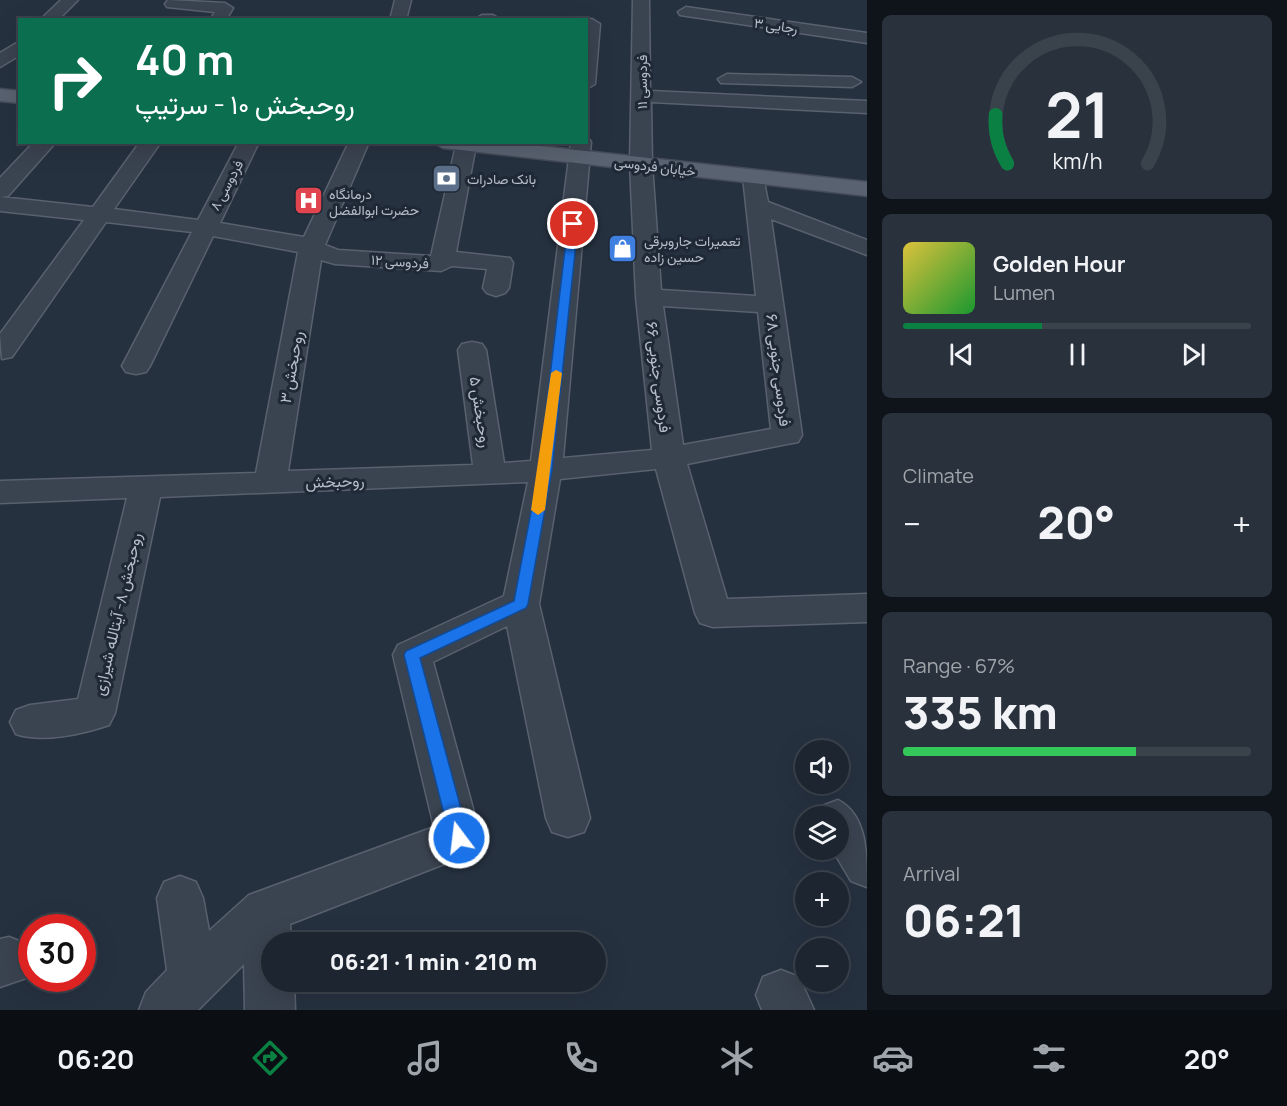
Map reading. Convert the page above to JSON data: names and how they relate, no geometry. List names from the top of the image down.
{
  "streets": {
    "main road": ["خیابان فردوسی"],
    "street": [
      "رجایی ۳",
      "فردوسی ۱۱",
      "فردوسی ۸",
      "فردوسی ۱۲",
      "روحبخش ۳",
      "فردوسی جنوبی ۶۸",
      "فردوسی جنوبی ۶۶",
      "روحبخش ۵",
      "روحبخش",
      "روحبخش ۸- آیتالله شیرازی"
    ]
  },
  "crossings": [
    ["فردوسی ۱۱", "خیابان فردوسی"],
    ["فردوسی ۱۱", "فردوسی جنوبی ۶۶"],
    ["خیابان فردوسی", "فردوسی ۱۲"],
    ["خیابان فردوسی", "فردوسی جنوبی ۶۸"],
    ["فردوسی ۱۲", "روحبخش ۳"],
    ["روحبخش ۳", "روحبخش"],
    ["فردوسی جنوبی ۶۸", "روحبخش"],
    ["فردوسی جنوبی ۶۶", "روحبخش"],
    ["روحبخش ۵", "روحبخش"],
    ["روحبخش", "روحبخش ۸- آیتالله شیرازی"]
  ],
  "places": {
    "bank": ["بانک صادرات"],
    "hospital": ["درمانگاه حضرت ابوالفضل"],
    "shop": ["تعمیرات جاروبرقی حسین زاده"]
  },
  "page": {
    "turn": ["40 m", "روحبخش ۱۰ - سرتیپ"],
    "song": ["Golden Hour", "Lumen"],
    "tile": [
      "Climate",
      ["Range · 67%", "335 km"],
      ["Arrival", "06:21"]
    ],
    "heat": ["−", "20°", "+"],
    "map_buttons": ["+", "−"],
    "limit": "30",
    "trip": "06:21 · 1 min · 210 m",
    "tabs": ["06:20", "20°"],
    "gauge": ["21", "km/h"]
  }
}
